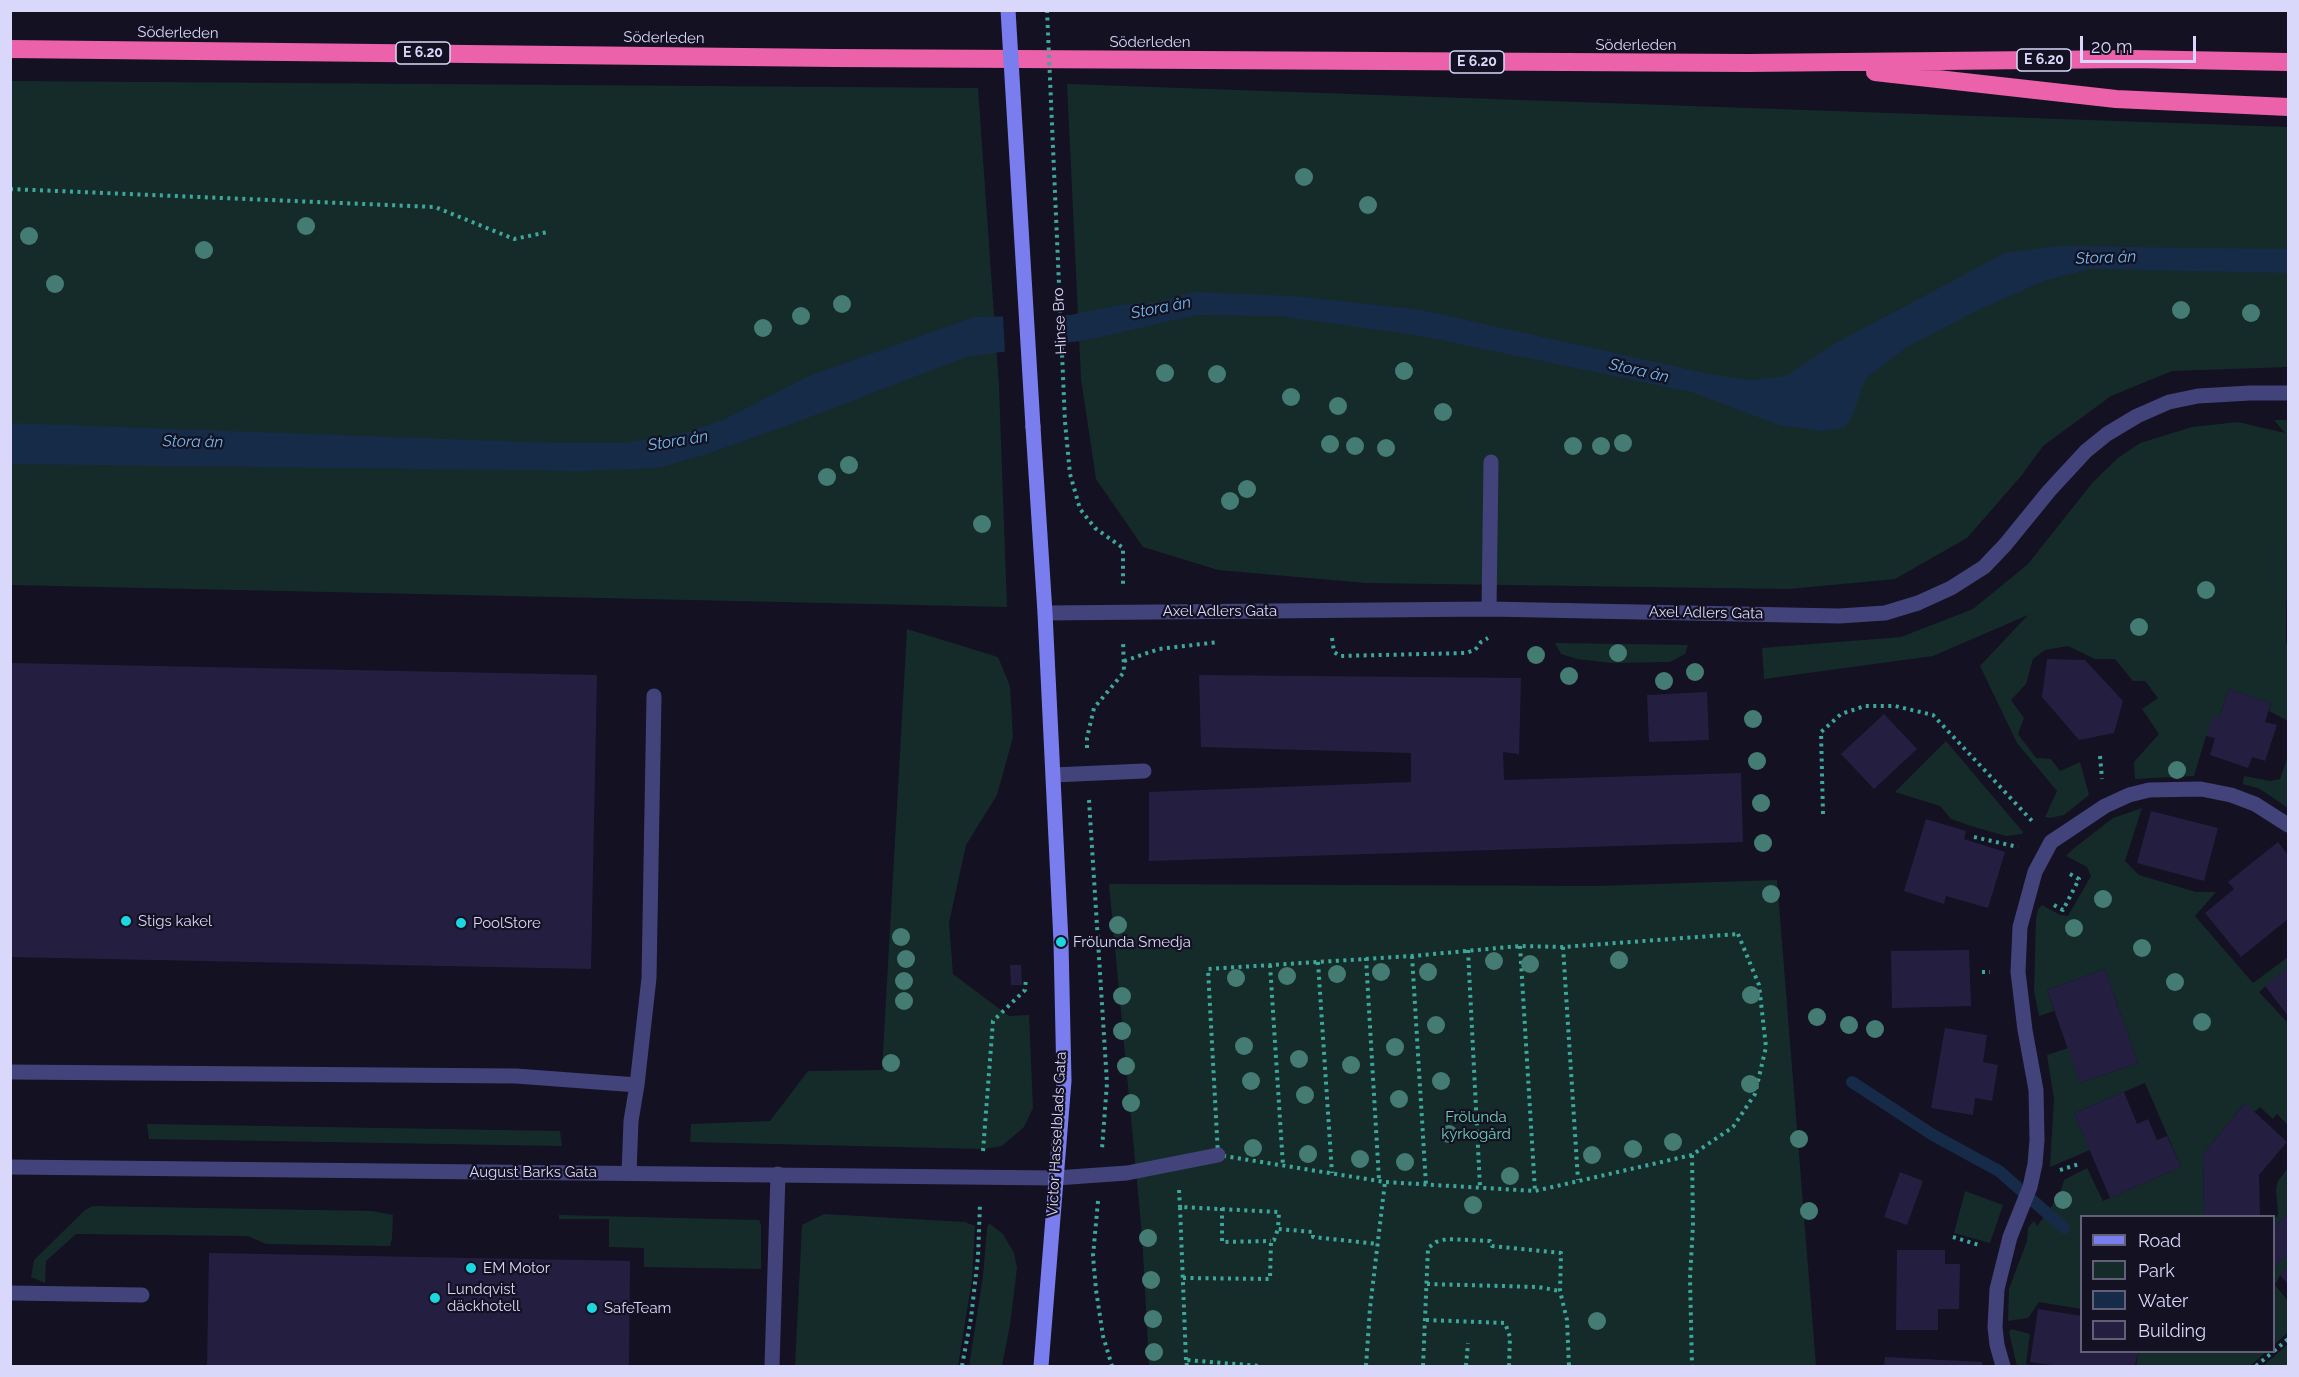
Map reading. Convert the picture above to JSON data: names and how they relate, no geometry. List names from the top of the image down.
{
  "streets": {
    "highway": ["Söderleden", "E 6.20"],
    "street": ["Axel Adlers Gata", "Victor Hasselblads Gata", "August Barks Gata"],
    "path": ["Hinse Bro"]
  },
  "crossings": [
    ["Hinse Bro", "Axel Adlers Gata"],
    ["Hinse Bro", "August Barks Gata"],
    ["Axel Adlers Gata", "Victor Hasselblads Gata"],
    ["Victor Hasselblads Gata", "August Barks Gata"]
  ],
  "water": ["Stora ån"],
  "parks": ["Frölunda kyrkogård"],
  "places": [
    "Stigs kakel",
    "PoolStore",
    "Frölunda Smedja",
    "EM Motor",
    "Lundqvist däckhotell",
    "SafeTeam"
  ],
  "legend": [
    "Road",
    "Park",
    "Water",
    "Building"
  ],
  "scale_bar": "20 m"
}
